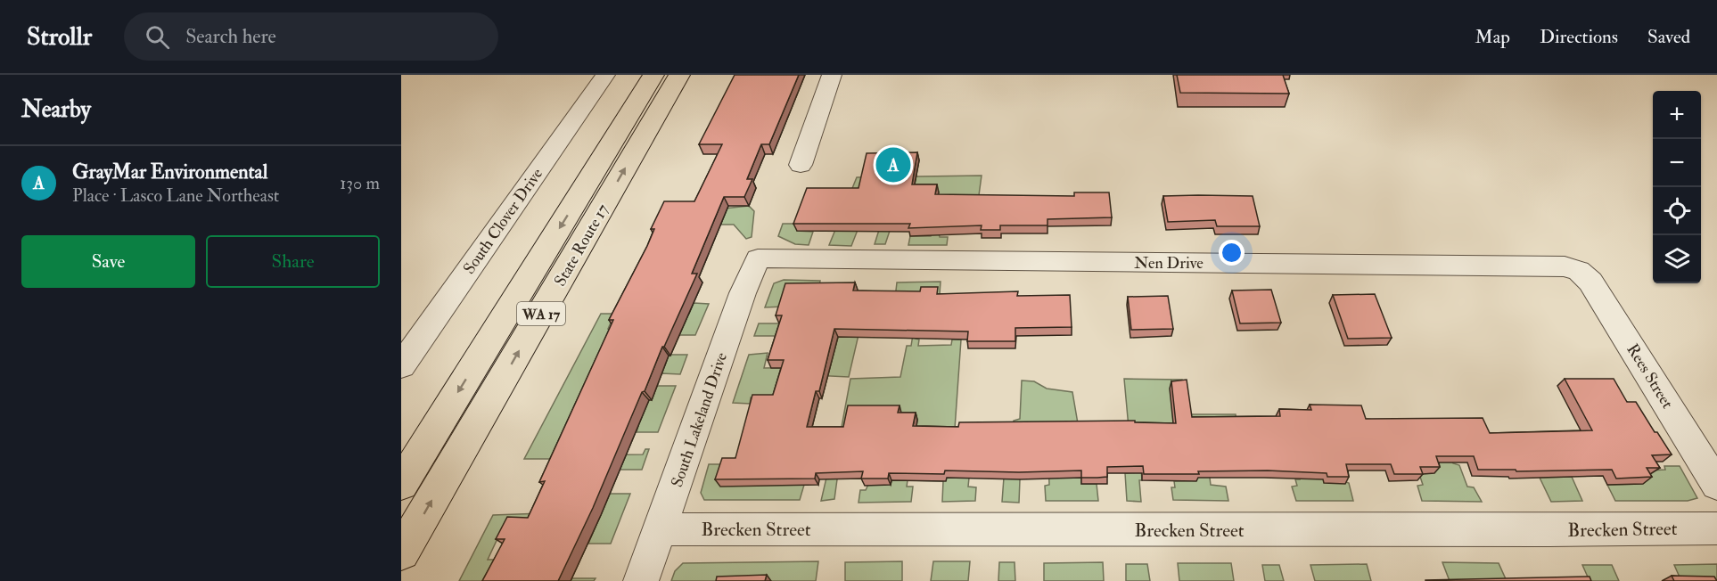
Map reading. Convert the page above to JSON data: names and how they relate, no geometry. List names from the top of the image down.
{
  "streets": {
    "highway": ["State Route 17", "WA 17"],
    "street": [
      "South Clover Drive",
      "Nen Drive",
      "Rees Street",
      "South Lakeland Drive",
      "Brecken Street"
    ]
  },
  "crossings": [
    ["Nen Drive", "Rees Street"],
    ["Nen Drive", "South Lakeland Drive"],
    ["South Lakeland Drive", "Brecken Street"]
  ],
  "page": {
    "header": "Strollr",
    "search": "Search here",
    "nav": ["Map", "Directions", "Saved"],
    "heading": "Nearby",
    "map_buttons": ["+", "−"],
    "list": [
      {
        "mark": "A",
        "name": "GrayMar Environmental",
        "note": "Place · Lasco Lane Northeast",
        "value": "130 m"
      }
    ],
    "pins": "A",
    "buttons": ["Save", "Share"]
  }
}
